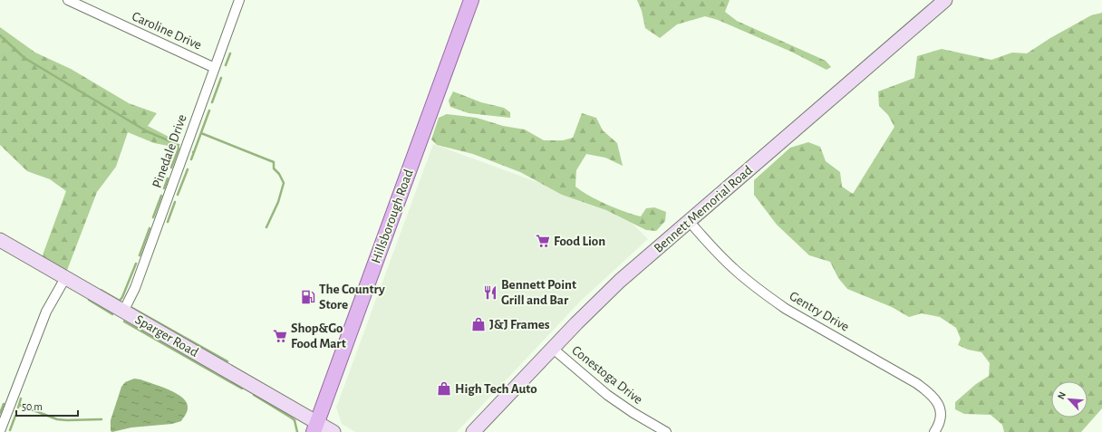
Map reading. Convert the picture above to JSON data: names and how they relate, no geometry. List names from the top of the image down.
{
  "streets": {
    "main road": ["Hillsborough Road"],
    "street": [
      "Caroline Drive",
      "Pinedale Drive",
      "Bennett Memorial Road",
      "Gentry Drive",
      "Sparger Road",
      "Conestoga Drive"
    ]
  },
  "crossings": [
    ["Caroline Drive", "Pinedale Drive"],
    ["Pinedale Drive", "Sparger Road"],
    ["Bennett Memorial Road", "Gentry Drive"],
    ["Bennett Memorial Road", "Conestoga Drive"],
    ["Hillsborough Road", "Sparger Road"]
  ],
  "places": {
    "supermarket": ["Food Lion", "Shop&Go Food Mart"],
    "restaurant": ["Bennett Point Grill and Bar"],
    "fuel station": ["The Country Store"],
    "shop": ["J&J Frames", "High Tech Auto"]
  },
  "scale_bar": "50 m",
  "north": "top left"
}
